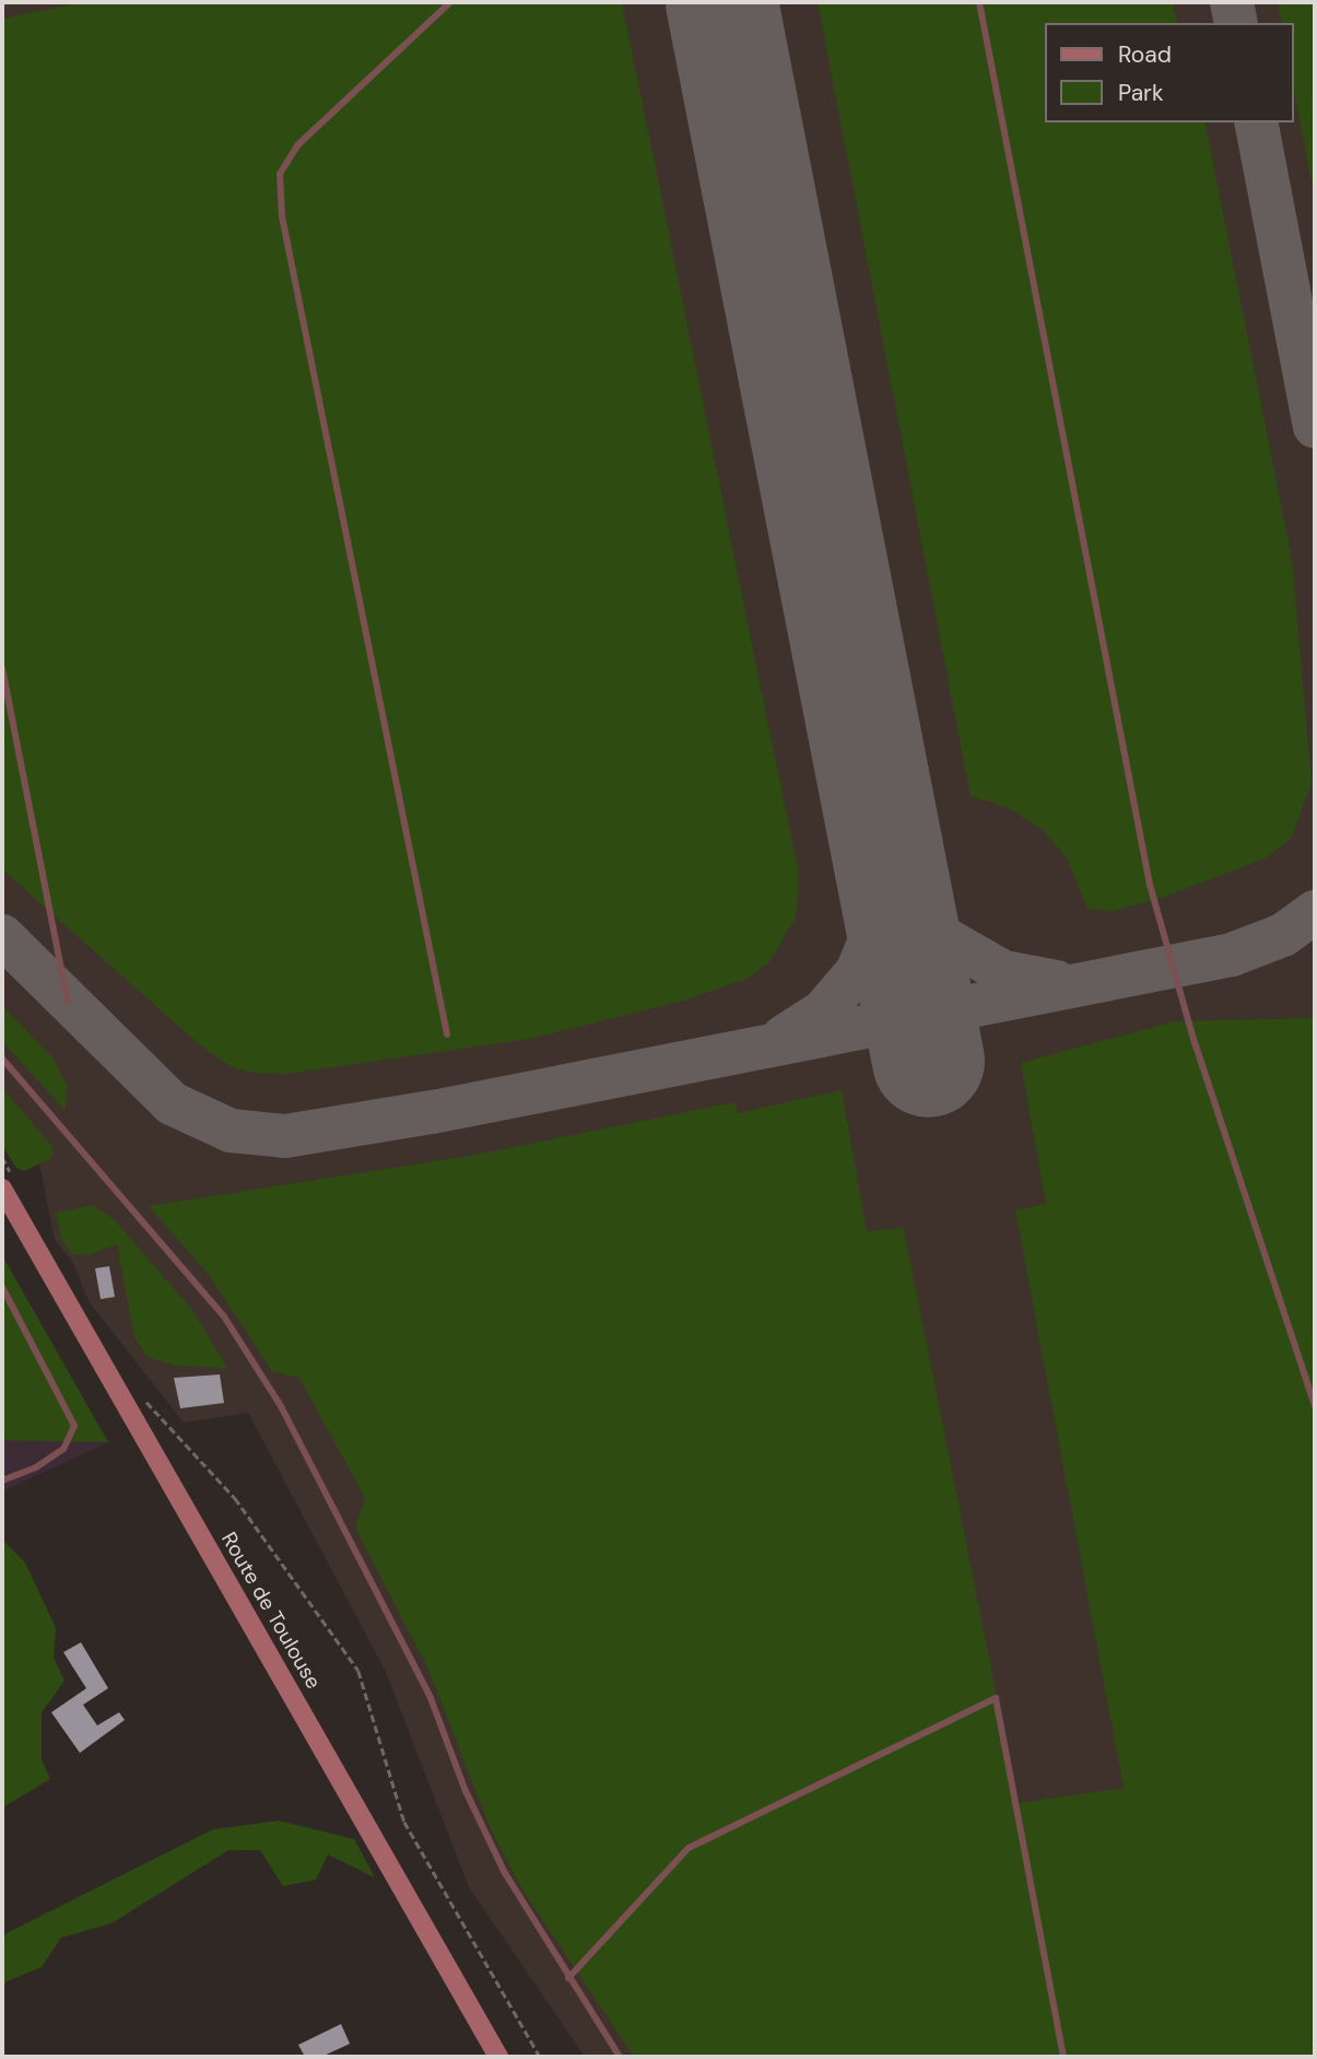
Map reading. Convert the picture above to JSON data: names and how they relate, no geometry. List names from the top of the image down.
{
  "streets": {
    "main road": ["Route de Toulouse"]
  },
  "legend": ["Road", "Park"]
}
